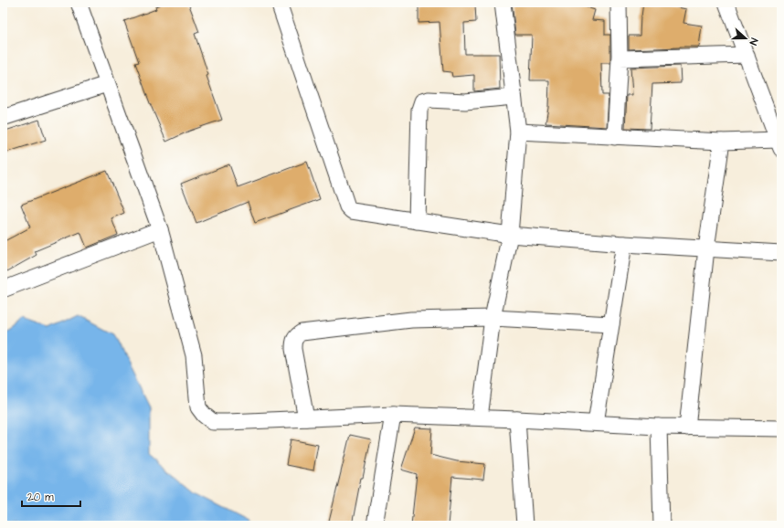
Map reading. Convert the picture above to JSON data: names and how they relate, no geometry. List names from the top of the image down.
{
  "scale_bar": "20 m",
  "north": "right"
}
